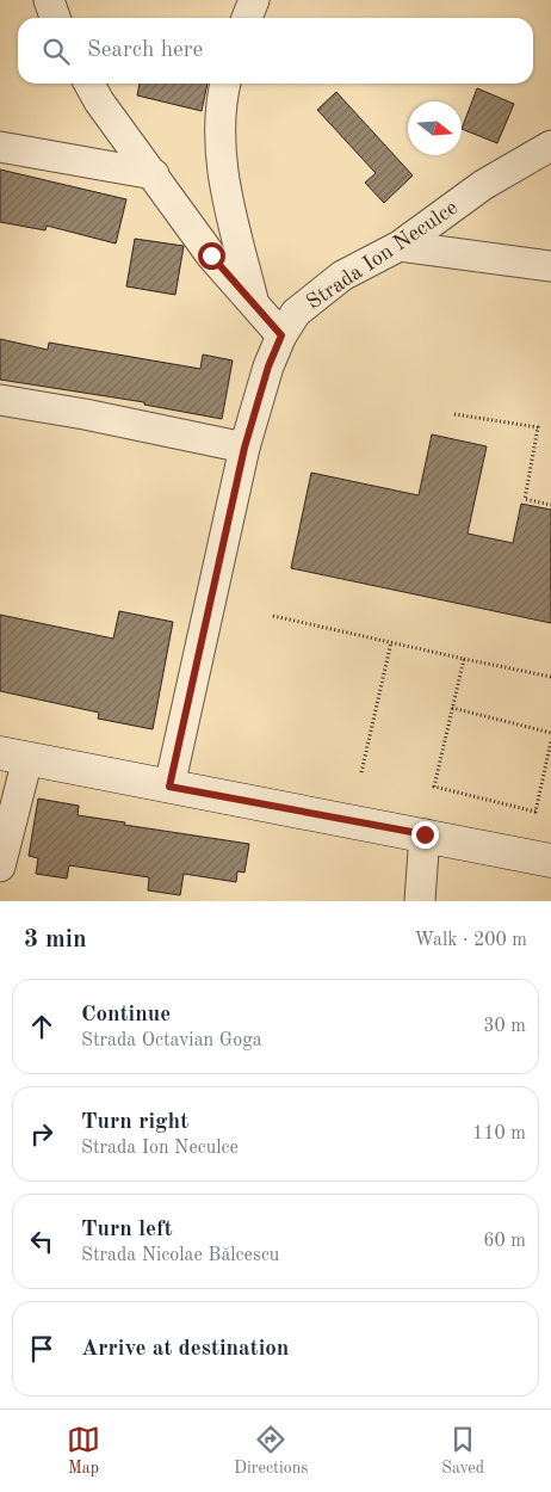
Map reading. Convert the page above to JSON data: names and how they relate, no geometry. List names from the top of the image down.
{
  "streets": {
    "street": ["Strada Ion Neculce"]
  },
  "north": "right",
  "page": {
    "search": "Search here",
    "heading": ["3 min", "Walk · 200 m"],
    "list": [
      ["Continue", "Strada Octavian Goga", "30 m"],
      ["Turn right", "Strada Ion Neculce", "110 m"],
      ["Turn left", "Strada Nicolae Bălcescu", "60 m"],
      "Arrive at destination"
    ],
    "nav": ["Map", "Directions", "Saved"]
  }
}
